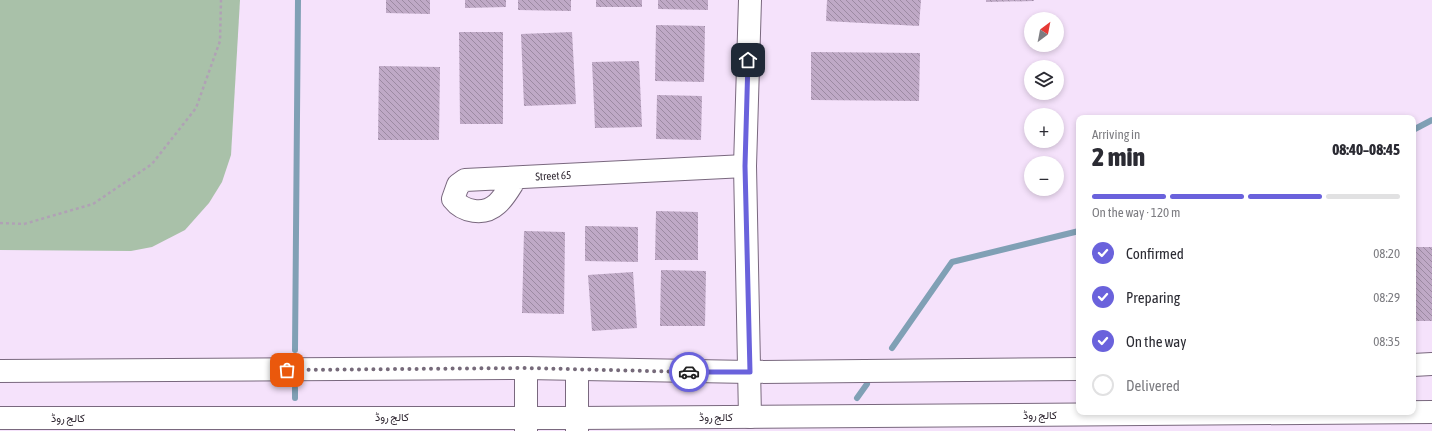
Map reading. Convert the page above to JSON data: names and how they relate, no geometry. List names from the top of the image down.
{
  "streets": {
    "street": ["Street 65", "کالج روڈ"]
  },
  "north": "top right",
  "page": {
    "map_buttons": ["+", "−"],
    "heading": ["2 min", "Arriving in", "08:40–08:45"],
    "bar": "On the way · 120 m",
    "list": [
      ["Confirmed", "08:20"],
      ["Preparing", "08:29"],
      ["On the way", "08:35"],
      "Delivered"
    ]
  }
}
